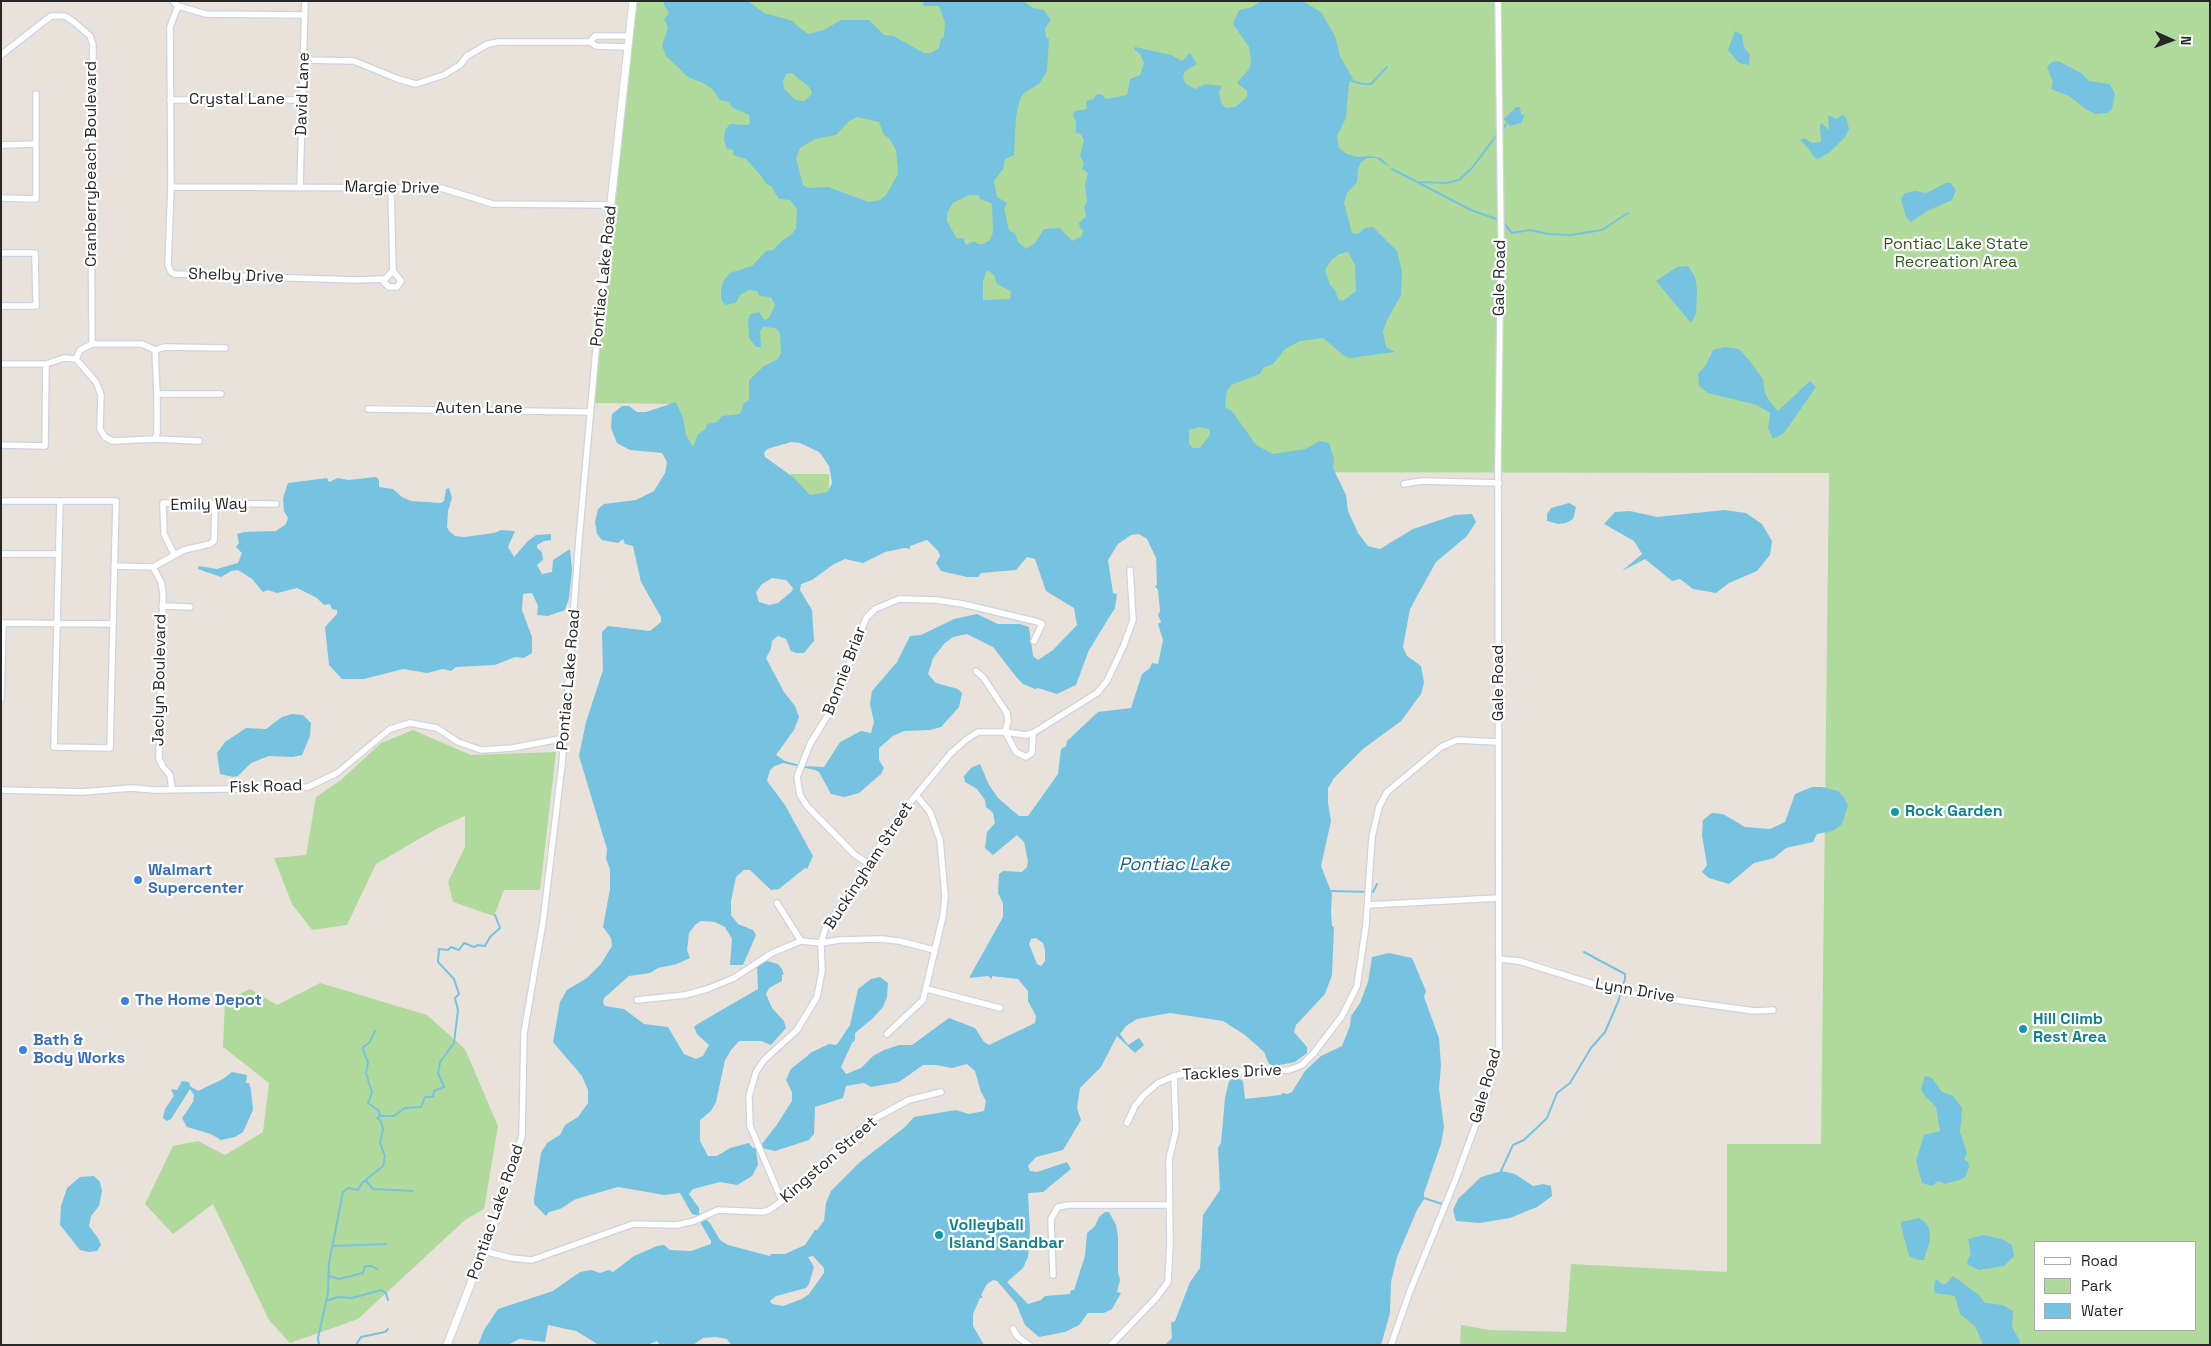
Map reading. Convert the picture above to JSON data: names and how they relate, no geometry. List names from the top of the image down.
{
  "streets": {
    "street": [
      "David Lane",
      "Crystal Lane",
      "Cranberrybeach Boulevard",
      "Margie Drive",
      "Shelby Drive",
      "Pontiac Lake Road",
      "Gale Road",
      "Auten Lane",
      "Emily Way",
      "Bonnie Briar",
      "Jaclyn Boulevard",
      "Fisk Road",
      "Buckingham Street",
      "Lynn Drive",
      "Tackles Drive",
      "Kingston Street"
    ]
  },
  "crossings": [
    ["David Lane", "Crystal Lane"],
    ["David Lane", "Margie Drive"],
    ["Crystal Lane", "Shelby Drive"],
    ["Margie Drive", "Shelby Drive"],
    ["Margie Drive", "Pontiac Lake Road"],
    ["Pontiac Lake Road", "Auten Lane"],
    ["Pontiac Lake Road", "Fisk Road"],
    ["Pontiac Lake Road", "Kingston Street"],
    ["Gale Road", "Lynn Drive"],
    ["Gale Road", "Tackles Drive"],
    ["Bonnie Briar", "Buckingham Street"],
    ["Jaclyn Boulevard", "Fisk Road"],
    ["Buckingham Street", "Kingston Street"]
  ],
  "water": ["Pontiac Lake"],
  "parks": ["Pontiac Lake State Recreation Area"],
  "places": [
    "Rock Garden",
    "Walmart Supercenter",
    "The Home Depot",
    "Hill Climb Rest Area",
    "Bath & Body Works",
    "Volleyball Island Sandbar"
  ],
  "legend": ["Road", "Park", "Water"],
  "north": "right"
}
